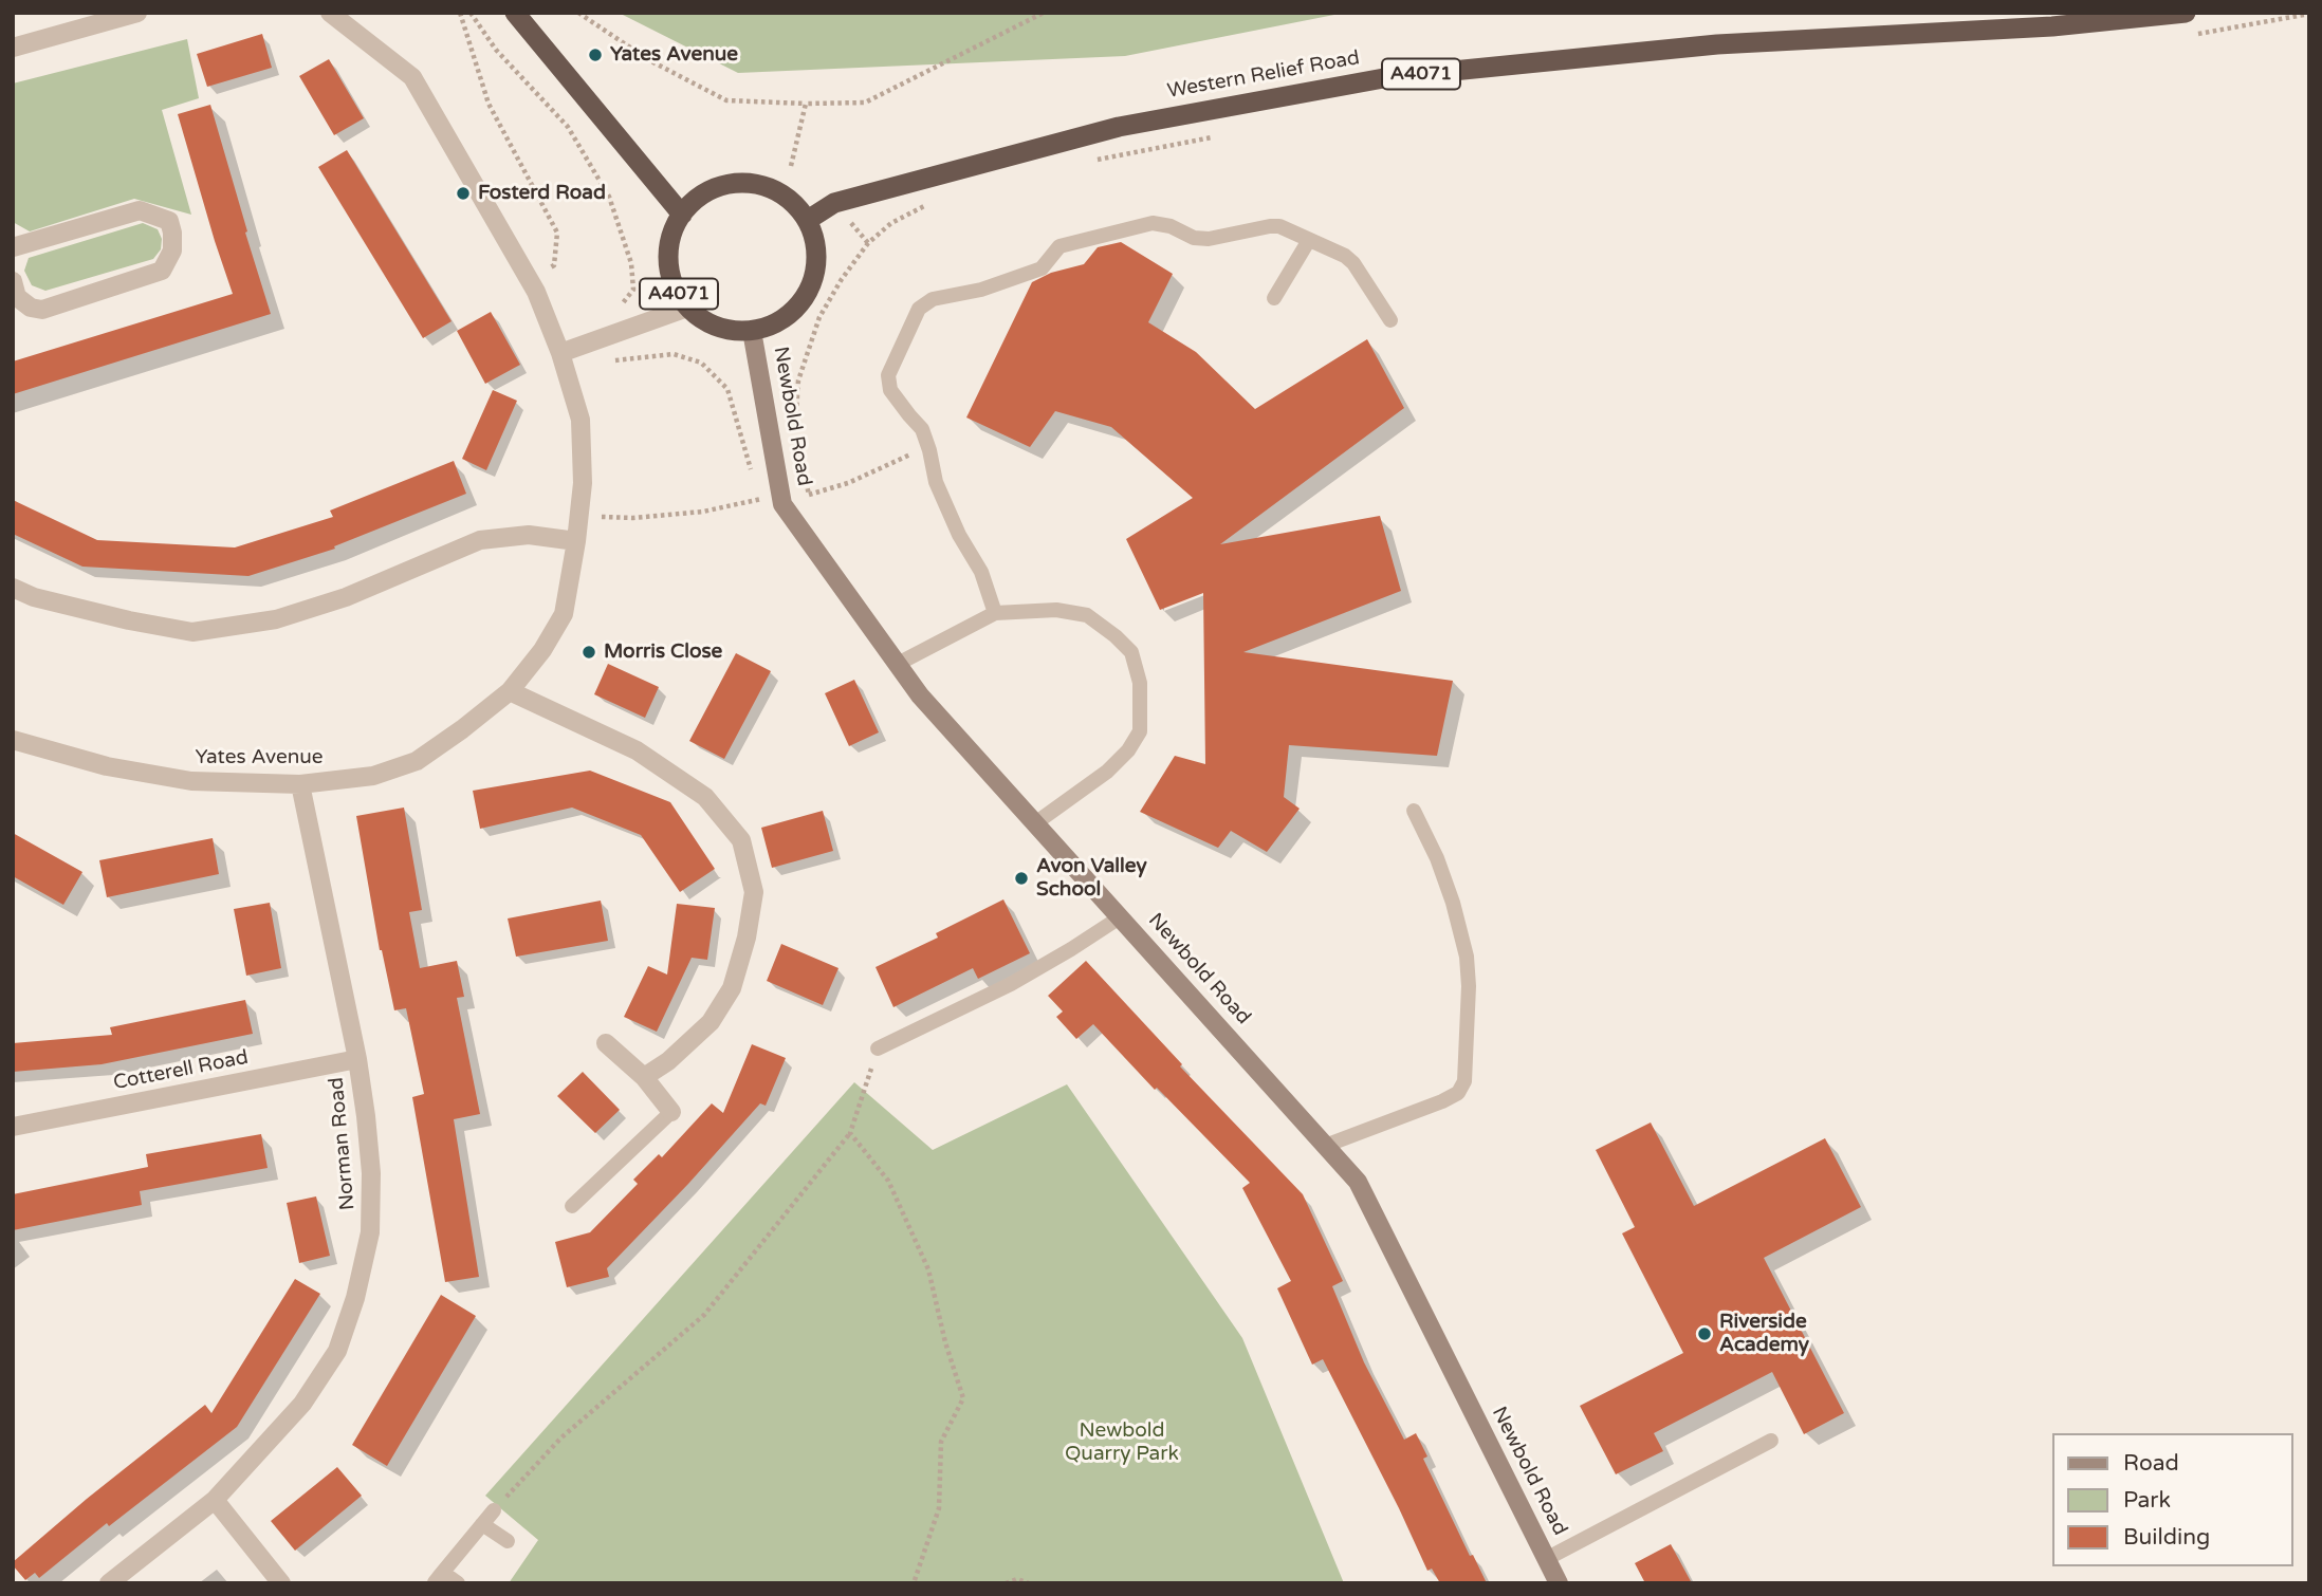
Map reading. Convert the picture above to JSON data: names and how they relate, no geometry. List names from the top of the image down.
{
  "streets": {
    "highway": ["A4071", "Western Relief Road", "Newbold Road"],
    "street": ["Yates Avenue", "Cotterell Road", "Norman Road"]
  },
  "crossings": [
    ["A4071", "Western Relief Road"],
    ["A4071", "Newbold Road"],
    ["Western Relief Road", "Newbold Road"],
    ["Yates Avenue", "Norman Road"],
    ["Cotterell Road", "Norman Road"]
  ],
  "parks": ["Newbold Quarry Park"],
  "places": [
    "Yates Avenue",
    "Fosterd Road",
    "Morris Close",
    "Avon Valley School",
    "Riverside Academy"
  ],
  "legend": ["Road", "Park", "Building"]
}
